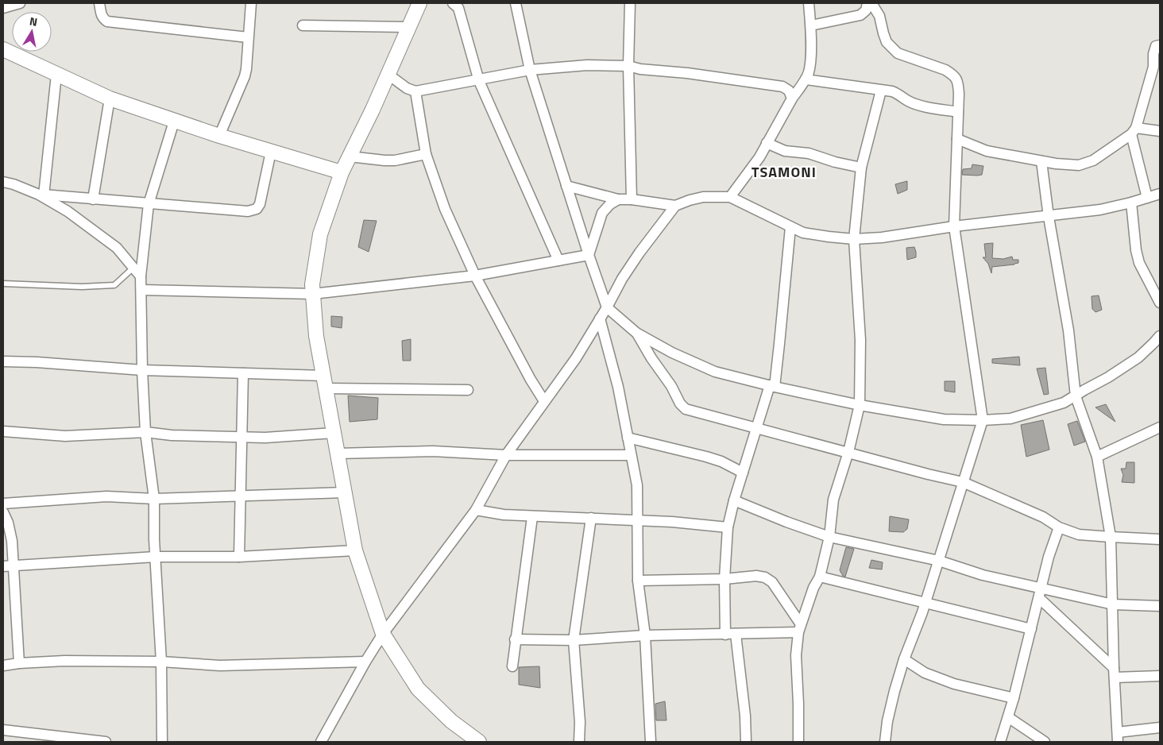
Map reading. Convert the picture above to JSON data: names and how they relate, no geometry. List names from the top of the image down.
{
  "districts": ["TSAMONI"],
  "north": "top"
}
